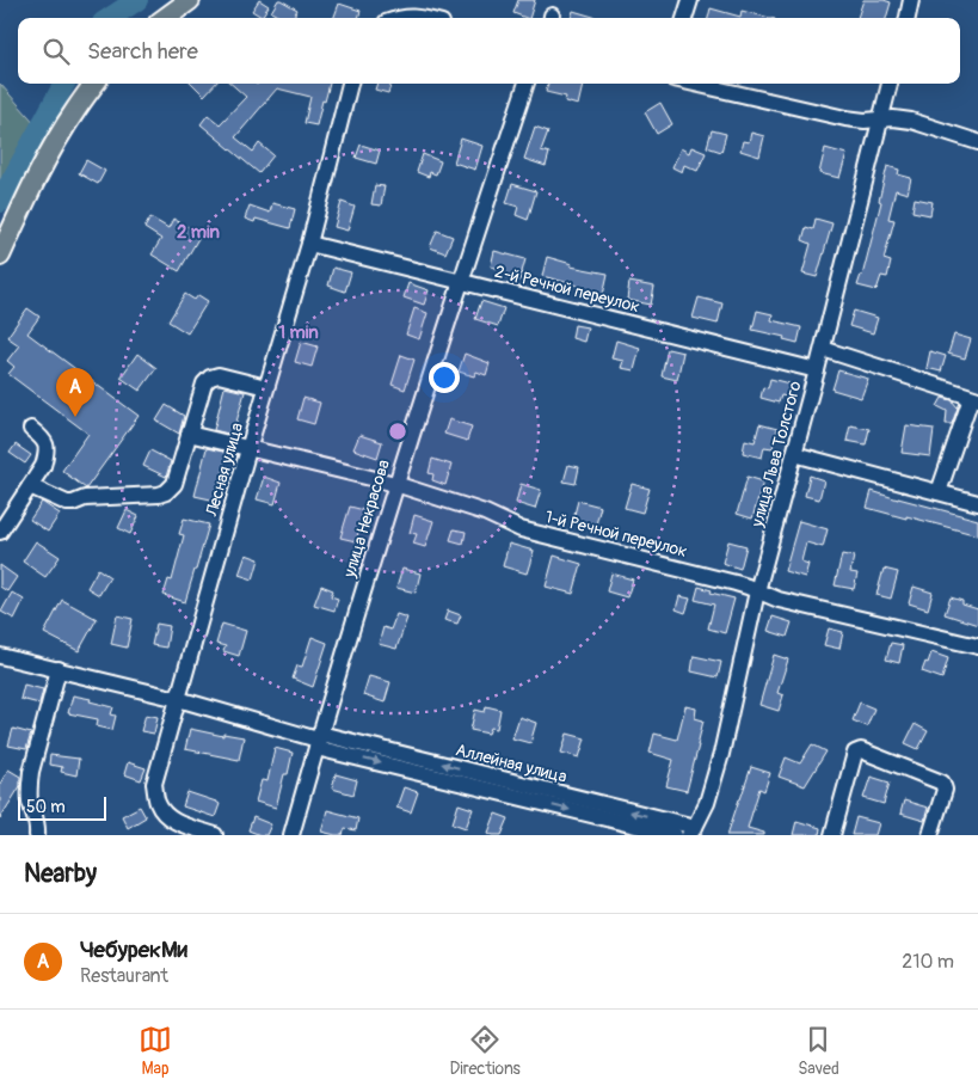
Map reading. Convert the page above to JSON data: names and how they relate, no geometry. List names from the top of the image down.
{
  "streets": {
    "street": [
      "2-й Речной переулок",
      "улица Льва Толстого",
      "Лесная улица",
      "улица Некрасова",
      "1-й Речной переулок",
      "Аллейная улица"
    ]
  },
  "crossings": [
    ["2-й Речной переулок", "улица Льва Толстого"],
    ["2-й Речной переулок", "Лесная улица"],
    ["2-й Речной переулок", "улица Некрасова"],
    ["улица Льва Толстого", "1-й Речной переулок"],
    ["улица Льва Толстого", "Аллейная улица"],
    ["Лесная улица", "1-й Речной переулок"],
    ["Лесная улица", "Аллейная улица"],
    ["улица Некрасова", "1-й Речной переулок"],
    ["улица Некрасова", "Аллейная улица"]
  ],
  "scale_bar": "50 m",
  "page": {
    "search": "Search here",
    "pins": "A",
    "scale": "50 m",
    "heading": "Nearby",
    "list": [
      {
        "mark": "A",
        "name": "ЧебурекМи",
        "note": "Restaurant",
        "value": "210 m"
      }
    ],
    "nav": ["Map", "Directions", "Saved"]
  },
  "rings": ["2 min", "1 min"]
}
